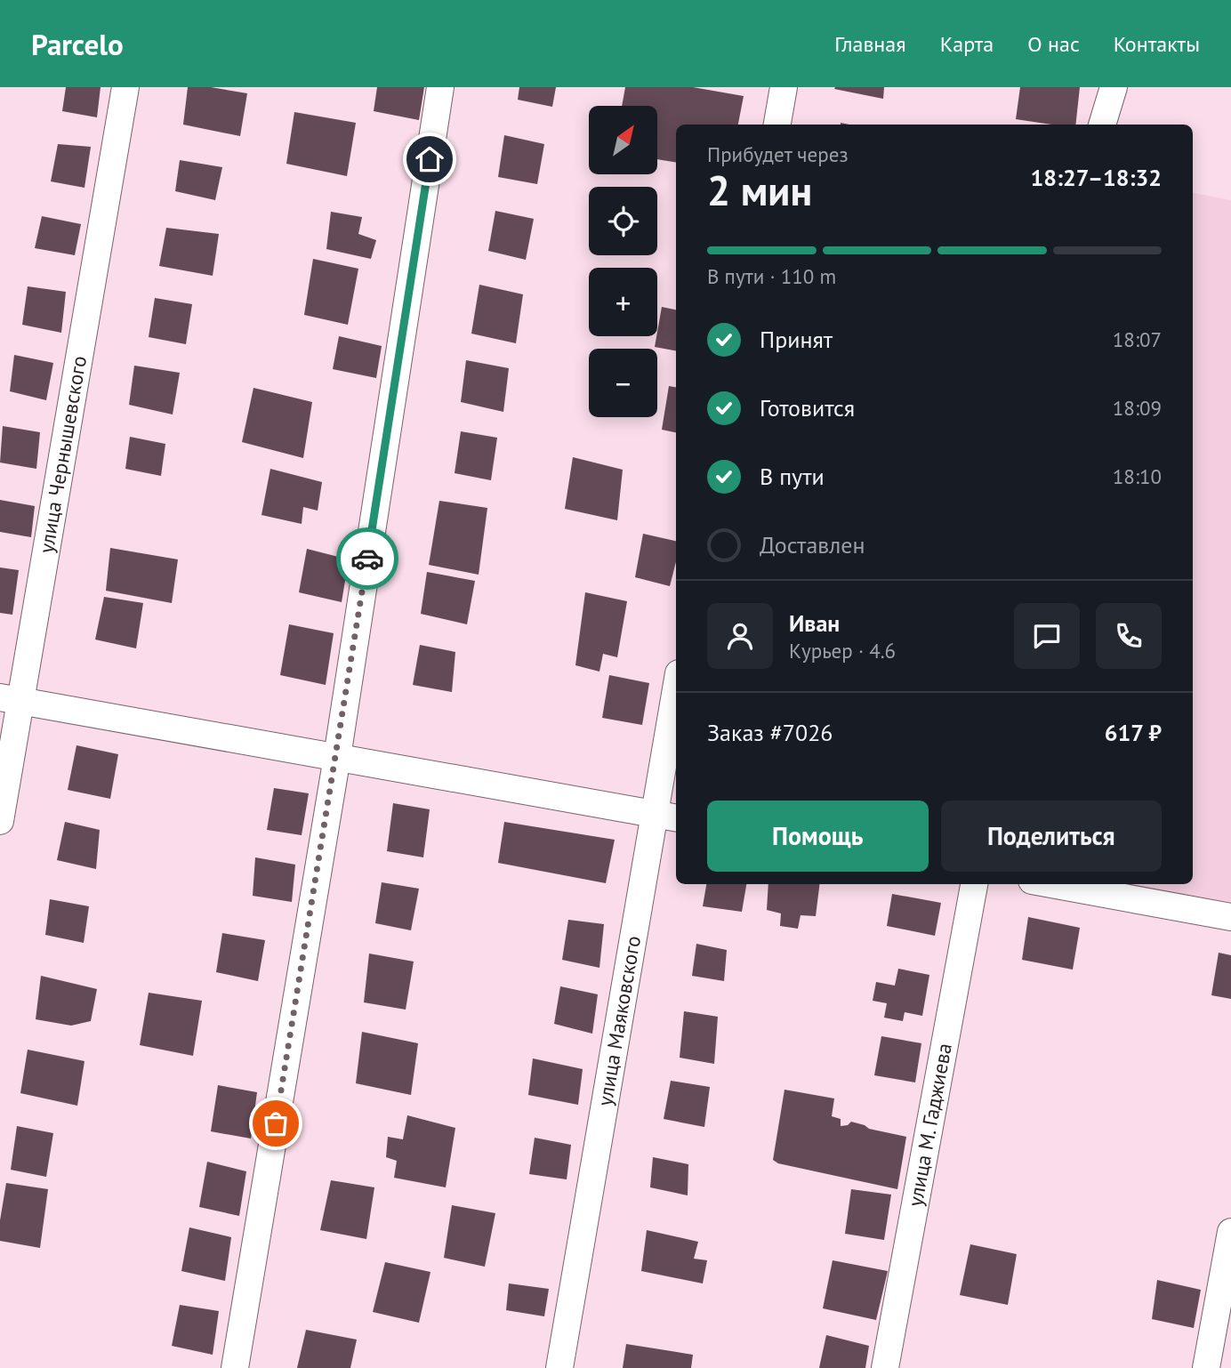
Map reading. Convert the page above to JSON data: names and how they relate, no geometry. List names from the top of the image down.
{
  "streets": {
    "street": ["улица Чернышевского", "улица Маяковского", "улица М. Гаджиева"]
  },
  "north": "top right",
  "page": {
    "header": "Parcelo",
    "nav": [
      "Главная",
      "Карта",
      "О нас",
      "Контакты"
    ],
    "map_buttons": ["+", "−"],
    "heading": ["2 мин", "Прибудет через", "18:27–18:32"],
    "panel": [
      "Иван",
      "Курьер · 4.6",
      "Заказ #7026",
      "617 ₽"
    ],
    "bar": "В пути · 110 m",
    "list": [
      ["Принят", "18:07"],
      ["Готовится", "18:09"],
      ["В пути", "18:10"],
      "Доставлен"
    ],
    "buttons": ["Помощь", "Поделиться"]
  }
}
